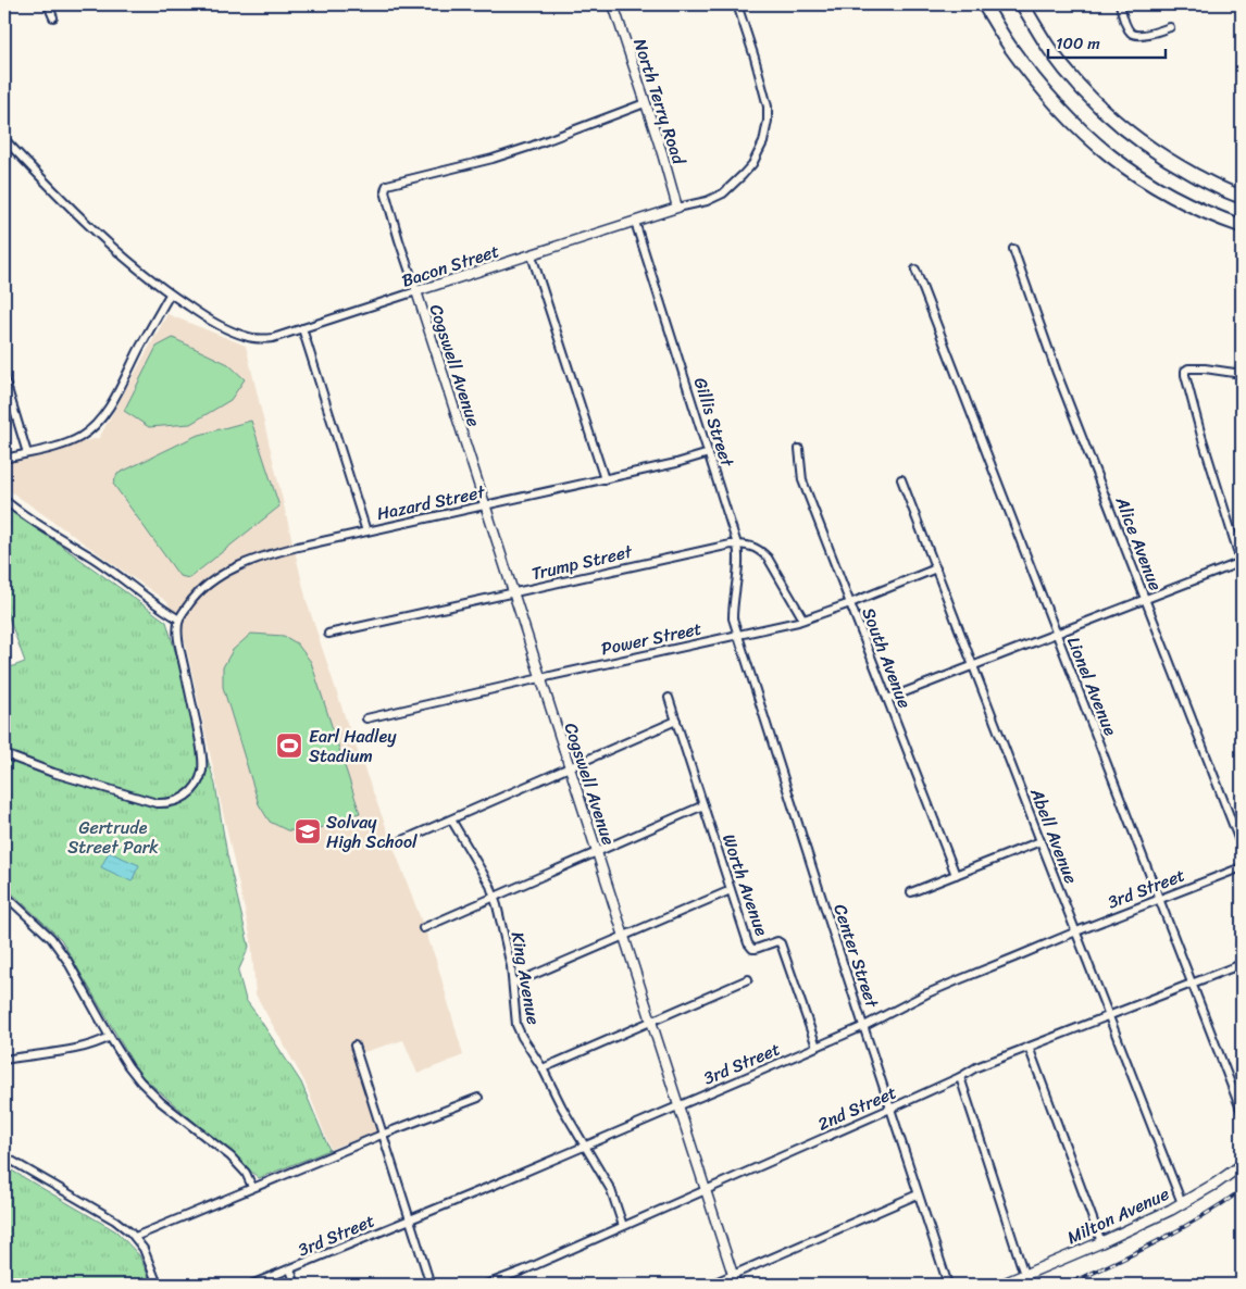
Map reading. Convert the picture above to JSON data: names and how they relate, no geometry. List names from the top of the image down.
{
  "streets": {
    "main road": ["Milton Avenue"],
    "street": [
      "North Terry Road",
      "Bacon Street",
      "Cogswell Avenue",
      "Gillis Street",
      "Hazard Street",
      "Alice Avenue",
      "Trump Street",
      "Power Street",
      "South Avenue",
      "Lionel Avenue",
      "Abell Avenue",
      "Worth Avenue",
      "3rd Street",
      "Center Street",
      "King Avenue",
      "2nd Street"
    ]
  },
  "crossings": [
    ["North Terry Road", "Bacon Street"],
    ["Bacon Street", "Cogswell Avenue"],
    ["Bacon Street", "Gillis Street"],
    ["Cogswell Avenue", "Hazard Street"],
    ["Cogswell Avenue", "Trump Street"],
    ["Cogswell Avenue", "Power Street"],
    ["Cogswell Avenue", "3rd Street"],
    ["Cogswell Avenue", "2nd Street"],
    ["Gillis Street", "Hazard Street"],
    ["Gillis Street", "Trump Street"],
    ["Gillis Street", "Power Street"],
    ["Gillis Street", "Center Street"],
    ["Trump Street", "Power Street"],
    ["Power Street", "South Avenue"],
    ["Power Street", "Abell Avenue"],
    ["Power Street", "Center Street"],
    ["Lionel Avenue", "3rd Street"],
    ["Lionel Avenue", "2nd Street"],
    ["Abell Avenue", "3rd Street"],
    ["Abell Avenue", "2nd Street"],
    ["Abell Avenue", "Milton Avenue"],
    ["Worth Avenue", "3rd Street"],
    ["3rd Street", "Center Street"],
    ["3rd Street", "King Avenue"],
    ["Center Street", "2nd Street"],
    ["King Avenue", "2nd Street"]
  ],
  "parks": ["Gertrude Street Park"],
  "places": {
    "sports": ["Earl Hadley Stadium"],
    "school or university": ["Solvay High School"]
  },
  "scale_bar": "100 m"
}
